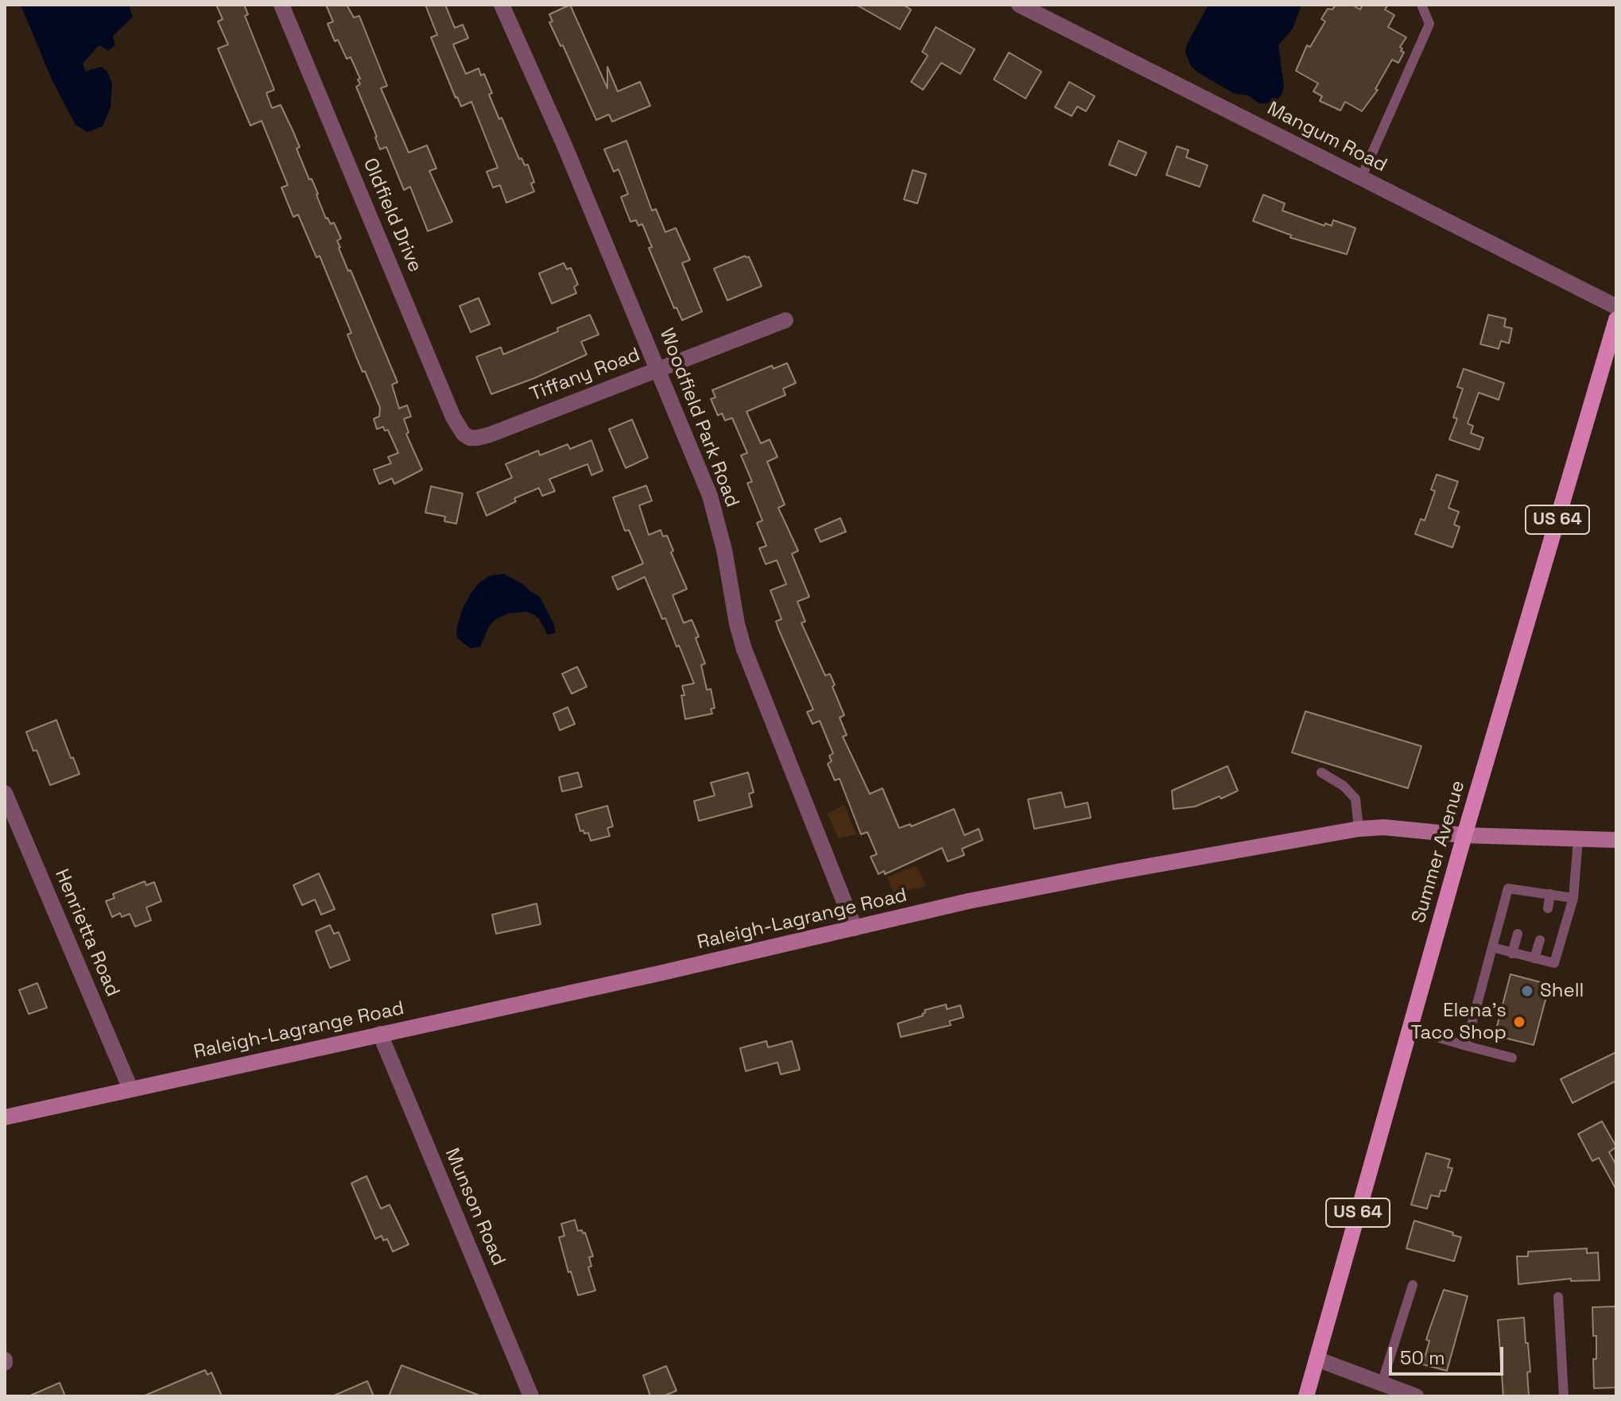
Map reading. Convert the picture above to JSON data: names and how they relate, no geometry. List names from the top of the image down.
{
  "streets": {
    "main road": ["US 64", "Summer Avenue", "Raleigh-Lagrange Road"],
    "street": [
      "Mangum Road",
      "Oldfield Drive",
      "Tiffany Road",
      "Woodfield Park Road",
      "Henrietta Road",
      "Munson Road"
    ]
  },
  "crossings": [
    ["Oldfield Drive", "Tiffany Road"],
    ["Tiffany Road", "Woodfield Park Road"],
    ["Woodfield Park Road", "Raleigh-Lagrange Road"],
    ["Summer Avenue", "Raleigh-Lagrange Road"],
    ["Raleigh-Lagrange Road", "Henrietta Road"],
    ["Raleigh-Lagrange Road", "Munson Road"]
  ],
  "places": ["Shell", "Elena's Taco Shop"],
  "scale_bar": "50 m"
}
